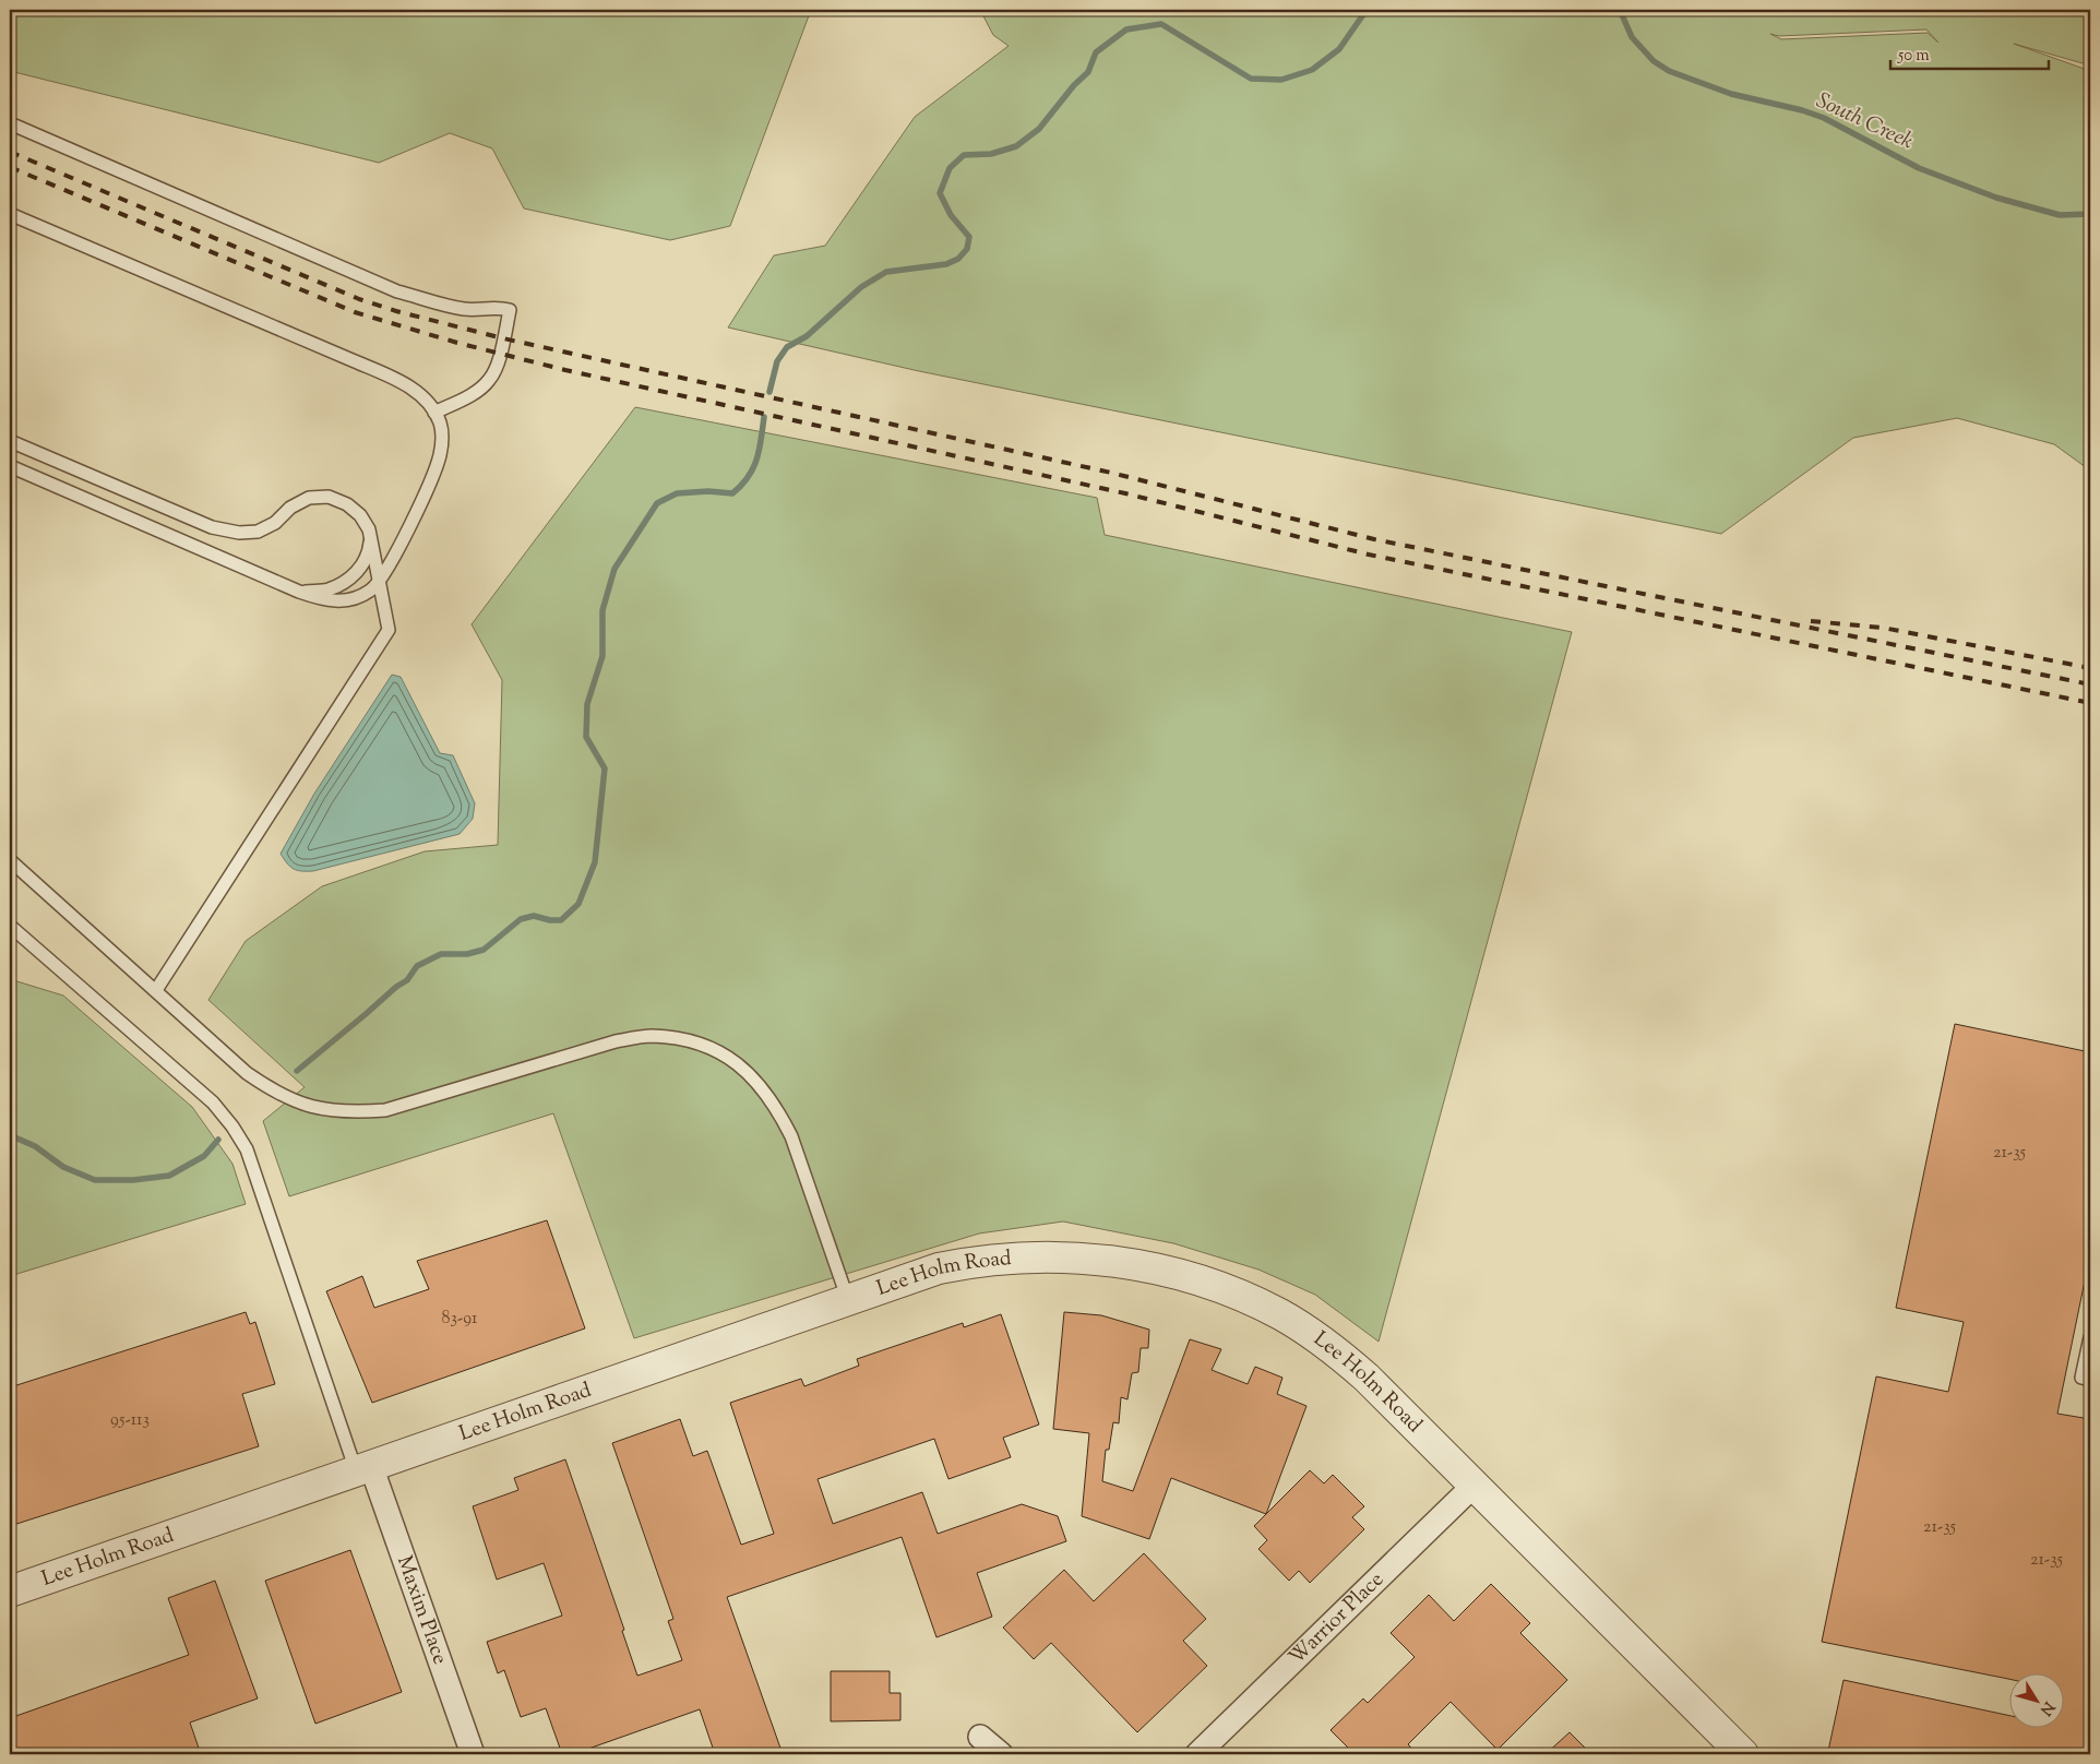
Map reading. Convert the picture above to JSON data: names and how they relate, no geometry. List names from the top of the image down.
{
  "streets": {
    "street": ["Lee Holm Road", "Maxim Place", "Warrior Place"]
  },
  "crossings": [
    ["Lee Holm Road", "Maxim Place"],
    ["Lee Holm Road", "Warrior Place"]
  ],
  "water": ["South Creek"],
  "house_numbers": [
    "21-35",
    "83-91",
    "95-113",
    "21-35",
    "21-35"
  ],
  "scale_bar": "50 m",
  "north": "bottom right"
}
